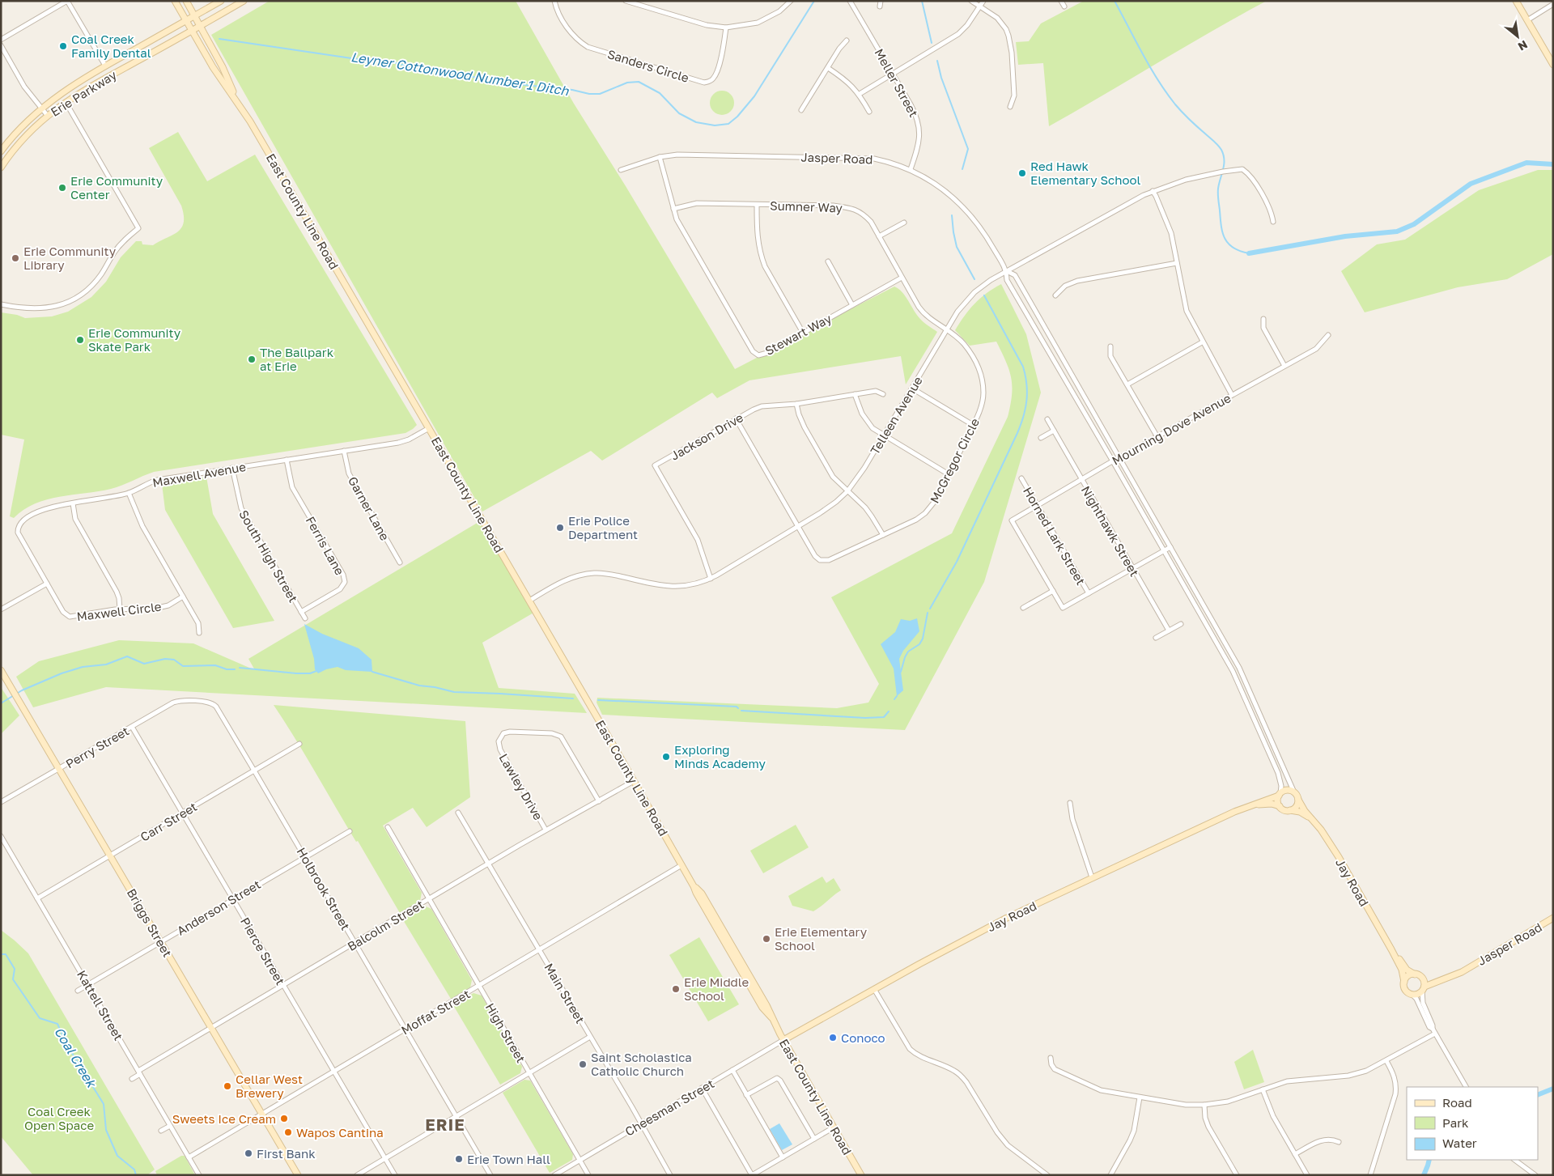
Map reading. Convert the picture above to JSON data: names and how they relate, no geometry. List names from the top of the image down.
{
  "streets": {
    "main road": [
      "Erie Parkway",
      "Jasper Road",
      "East County Line Road",
      "Jay Road",
      "Briggs Street"
    ],
    "street": [
      "Sanders Circle",
      "Meller Street",
      "Sumner Way",
      "Stewart Way",
      "Telleen Avenue",
      "Mourning Dove Avenue",
      "Jackson Drive",
      "McGregor Circle",
      "Maxwell Avenue",
      "Garner Lane",
      "Nighthawk Street",
      "Horned Lark Street",
      "Ferris Lane",
      "South High Street",
      "Maxwell Circle",
      "Perry Street",
      "Lawley Drive",
      "Carr Street",
      "Holbrook Street",
      "Anderson Street",
      "Balcolm Street",
      "Pierce Street",
      "Main Street",
      "Kattell Street",
      "Moffat Street",
      "High Street",
      "Cheesman Street"
    ]
  },
  "crossings": [
    ["Meller Street", "Jasper Road"],
    ["Erie Parkway", "East County Line Road"],
    ["Jasper Road", "Telleen Avenue"],
    ["Jasper Road", "Jay Road"],
    ["Sumner Way", "Stewart Way"],
    ["Sumner Way", "McGregor Circle"],
    ["East County Line Road", "Telleen Avenue"],
    ["East County Line Road", "Maxwell Avenue"],
    ["East County Line Road", "Jay Road"],
    ["East County Line Road", "Balcolm Street"],
    ["East County Line Road", "Moffat Street"],
    ["East County Line Road", "Cheesman Street"],
    ["Stewart Way", "McGregor Circle"],
    ["Telleen Avenue", "Jackson Drive"],
    ["Telleen Avenue", "McGregor Circle"],
    ["Mourning Dove Avenue", "Nighthawk Street"],
    ["Mourning Dove Avenue", "Horned Lark Street"],
    ["Jackson Drive", "McGregor Circle"],
    ["Maxwell Avenue", "Garner Lane"],
    ["Maxwell Avenue", "Ferris Lane"],
    ["Maxwell Avenue", "South High Street"],
    ["Maxwell Avenue", "Maxwell Circle"],
    ["Ferris Lane", "South High Street"],
    ["Perry Street", "Holbrook Street"],
    ["Perry Street", "Briggs Street"],
    ["Perry Street", "Pierce Street"],
    ["Lawley Drive", "Balcolm Street"],
    ["Carr Street", "Holbrook Street"],
    ["Carr Street", "Briggs Street"],
    ["Carr Street", "Pierce Street"],
    ["Carr Street", "Kattell Street"],
    ["Jay Road", "Cheesman Street"],
    ["Holbrook Street", "Anderson Street"],
    ["Holbrook Street", "Balcolm Street"],
    ["Holbrook Street", "Moffat Street"],
    ["Anderson Street", "Briggs Street"],
    ["Anderson Street", "Pierce Street"],
    ["Anderson Street", "Kattell Street"],
    ["Briggs Street", "Balcolm Street"],
    ["Briggs Street", "Moffat Street"],
    ["Balcolm Street", "Pierce Street"],
    ["Balcolm Street", "Main Street"],
    ["Balcolm Street", "Kattell Street"],
    ["Balcolm Street", "High Street"],
    ["Pierce Street", "Moffat Street"],
    ["Main Street", "Moffat Street"],
    ["Main Street", "Cheesman Street"],
    ["Kattell Street", "Moffat Street"],
    ["Moffat Street", "High Street"],
    ["High Street", "Cheesman Street"]
  ],
  "districts": ["ERIE"],
  "water": ["Leyner Cottonwood Number 1 Ditch", "Coal Creek"],
  "parks": ["Coal Creek Open Space"],
  "places": [
    "Coal Creek Family Dental",
    "Red Hawk Elementary School",
    "Erie Community Center",
    "Erie Community Library",
    "Erie Community Skate Park",
    "The Ballpark at Erie",
    "Erie Police Department",
    "Exploring Minds Academy",
    "Erie Elementary School",
    "Erie Middle School",
    "Conoco",
    "Saint Scholastica Catholic Church",
    "Cellar West Brewery",
    "Sweets Ice Cream",
    "Wapos Cantina",
    "First Bank",
    "Erie Town Hall"
  ],
  "legend": ["Road", "Park", "Water"],
  "north": "bottom right"
}
